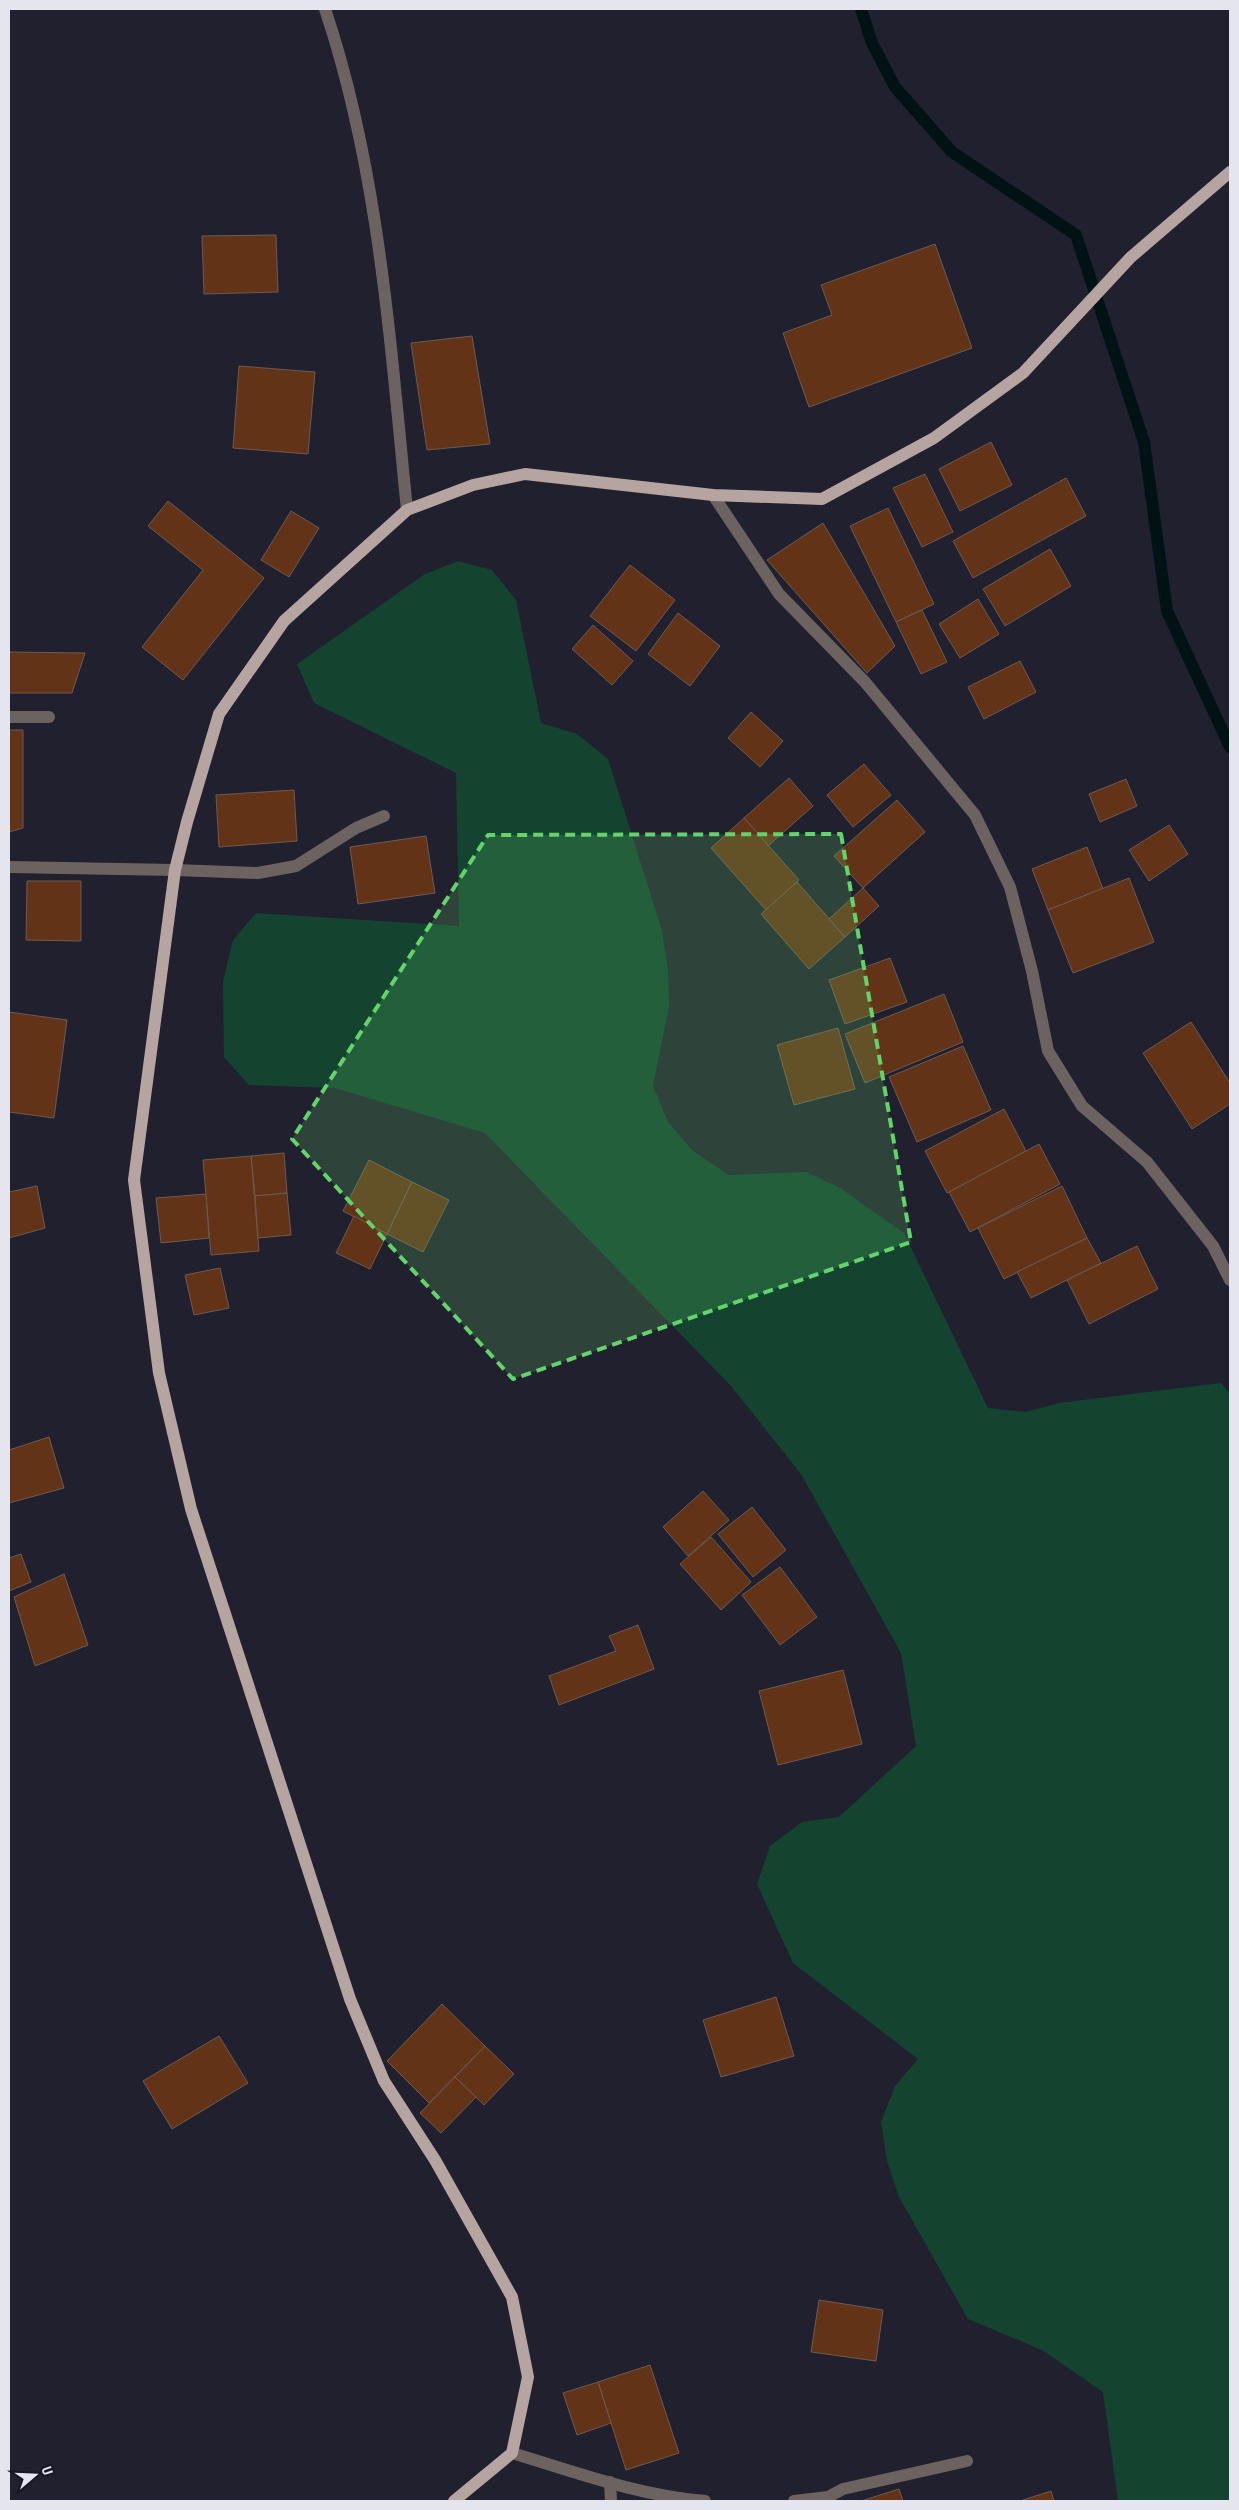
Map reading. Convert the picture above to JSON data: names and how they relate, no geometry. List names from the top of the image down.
{
  "north": "right"
}
